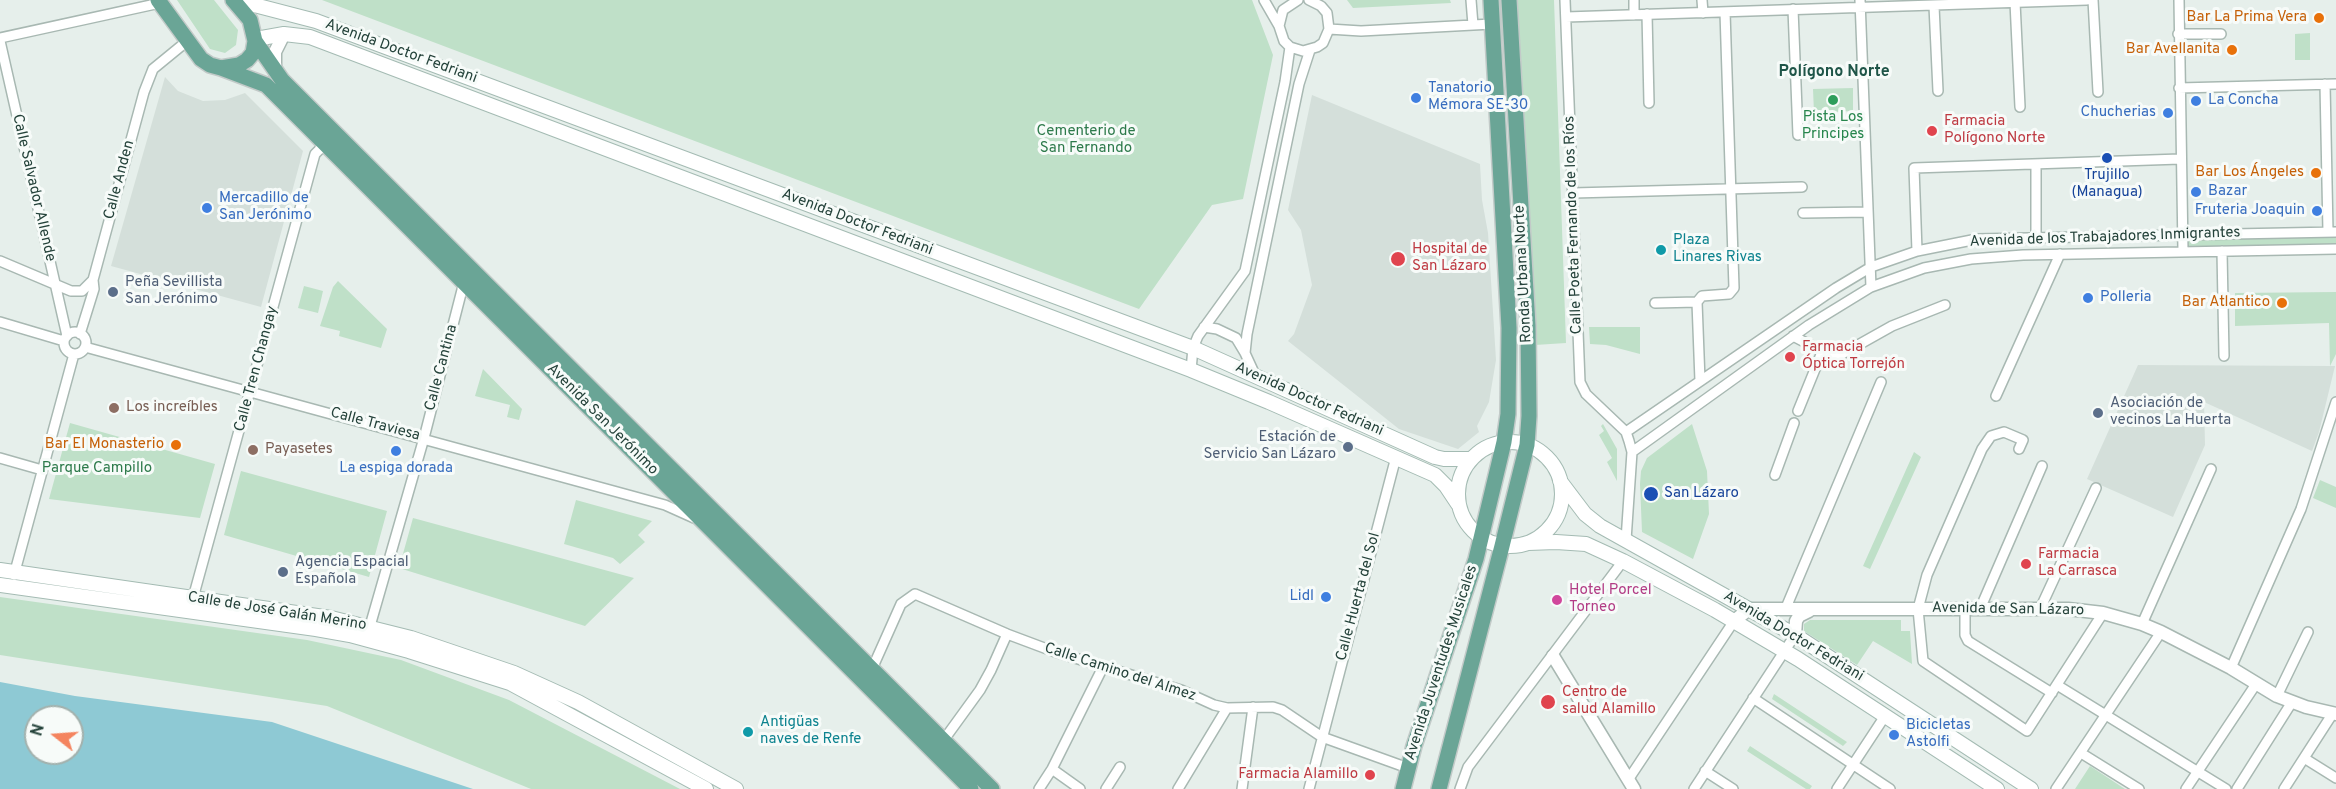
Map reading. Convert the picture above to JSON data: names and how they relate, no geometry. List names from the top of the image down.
{
  "streets": {
    "main road": [
      "Avenida Doctor Fedriani",
      "Ronda Urbana Norte",
      "Avenida San Jerónimo",
      "Calle de José Galán Merino",
      "Avenida Juventudes Musicales"
    ],
    "street": [
      "Calle Anden",
      "Calle Salvador Allende",
      "Calle Poeta Fernando de los Ríos",
      "Avenida de los Trabajadores Inmigrantes",
      "Calle Cantina",
      "Calle Tren Changay",
      "Calle Traviesa",
      "Calle Huerta del Sol",
      "Avenida de San Lázaro",
      "Calle Camino del Almez"
    ]
  },
  "crossings": [
    ["Avenida Doctor Fedriani", "Ronda Urbana Norte"],
    ["Avenida Doctor Fedriani", "Avenida San Jerónimo"],
    ["Avenida Doctor Fedriani", "Calle Huerta del Sol"],
    ["Avenida Doctor Fedriani", "Avenida de San Lázaro"],
    ["Avenida Doctor Fedriani", "Avenida Juventudes Musicales"],
    ["Calle Anden", "Calle Salvador Allende"],
    ["Calle Anden", "Avenida San Jerónimo"],
    ["Calle Anden", "Calle Traviesa"],
    ["Calle Salvador Allende", "Calle Traviesa"],
    ["Calle Poeta Fernando de los Ríos", "Avenida de los Trabajadores Inmigrantes"],
    ["Ronda Urbana Norte", "Avenida Juventudes Musicales"],
    ["Calle Cantina", "Avenida San Jerónimo"],
    ["Calle Cantina", "Calle Traviesa"],
    ["Calle Cantina", "Calle de José Galán Merino"],
    ["Calle Tren Changay", "Avenida San Jerónimo"],
    ["Calle Tren Changay", "Calle Traviesa"],
    ["Calle Tren Changay", "Calle de José Galán Merino"],
    ["Avenida San Jerónimo", "Calle Traviesa"],
    ["Avenida San Jerónimo", "Calle Camino del Almez"],
    ["Calle Huerta del Sol", "Calle Camino del Almez"],
    ["Avenida Juventudes Musicales", "Calle Camino del Almez"]
  ],
  "districts": ["Polígono Norte"],
  "parks": ["Cementerio de San Fernando", "Parque Campillo"],
  "places": [
    "Bar La Prima Vera",
    "Bar Avellanita",
    "Tanatorio Mémora SE-30",
    "Pista Los Principes",
    "La Concha",
    "Chucherias",
    "Farmacia Polígono Norte",
    "Trujillo (Managua)",
    "Bar Los Ángeles",
    "Bazar",
    "Mercadillo de San Jerónimo",
    "Fruteria Joaquin",
    "Plaza Linares Rivas",
    "Hospital de San Lázaro",
    "Peña Sevillista San Jerónimo",
    "Polleria",
    "Bar Atlantico",
    "Farmacia Óptica Torrejón",
    "Los increíbles",
    "Asociación de vecinos La Huerta",
    "Bar El Monasterio",
    "Estación de Servicio San Lázaro",
    "Payasetes",
    "La espiga dorada",
    "San Lázaro",
    "Farmacia La Carrasca",
    "Agencia Espacial Española",
    "Lidl",
    "Hotel Porcel Torneo",
    "Centro de salud Alamillo",
    "Antigüas naves de Renfe",
    "Bicicletas Astolfi",
    "Farmacia Alamillo"
  ],
  "north": "left"
}
